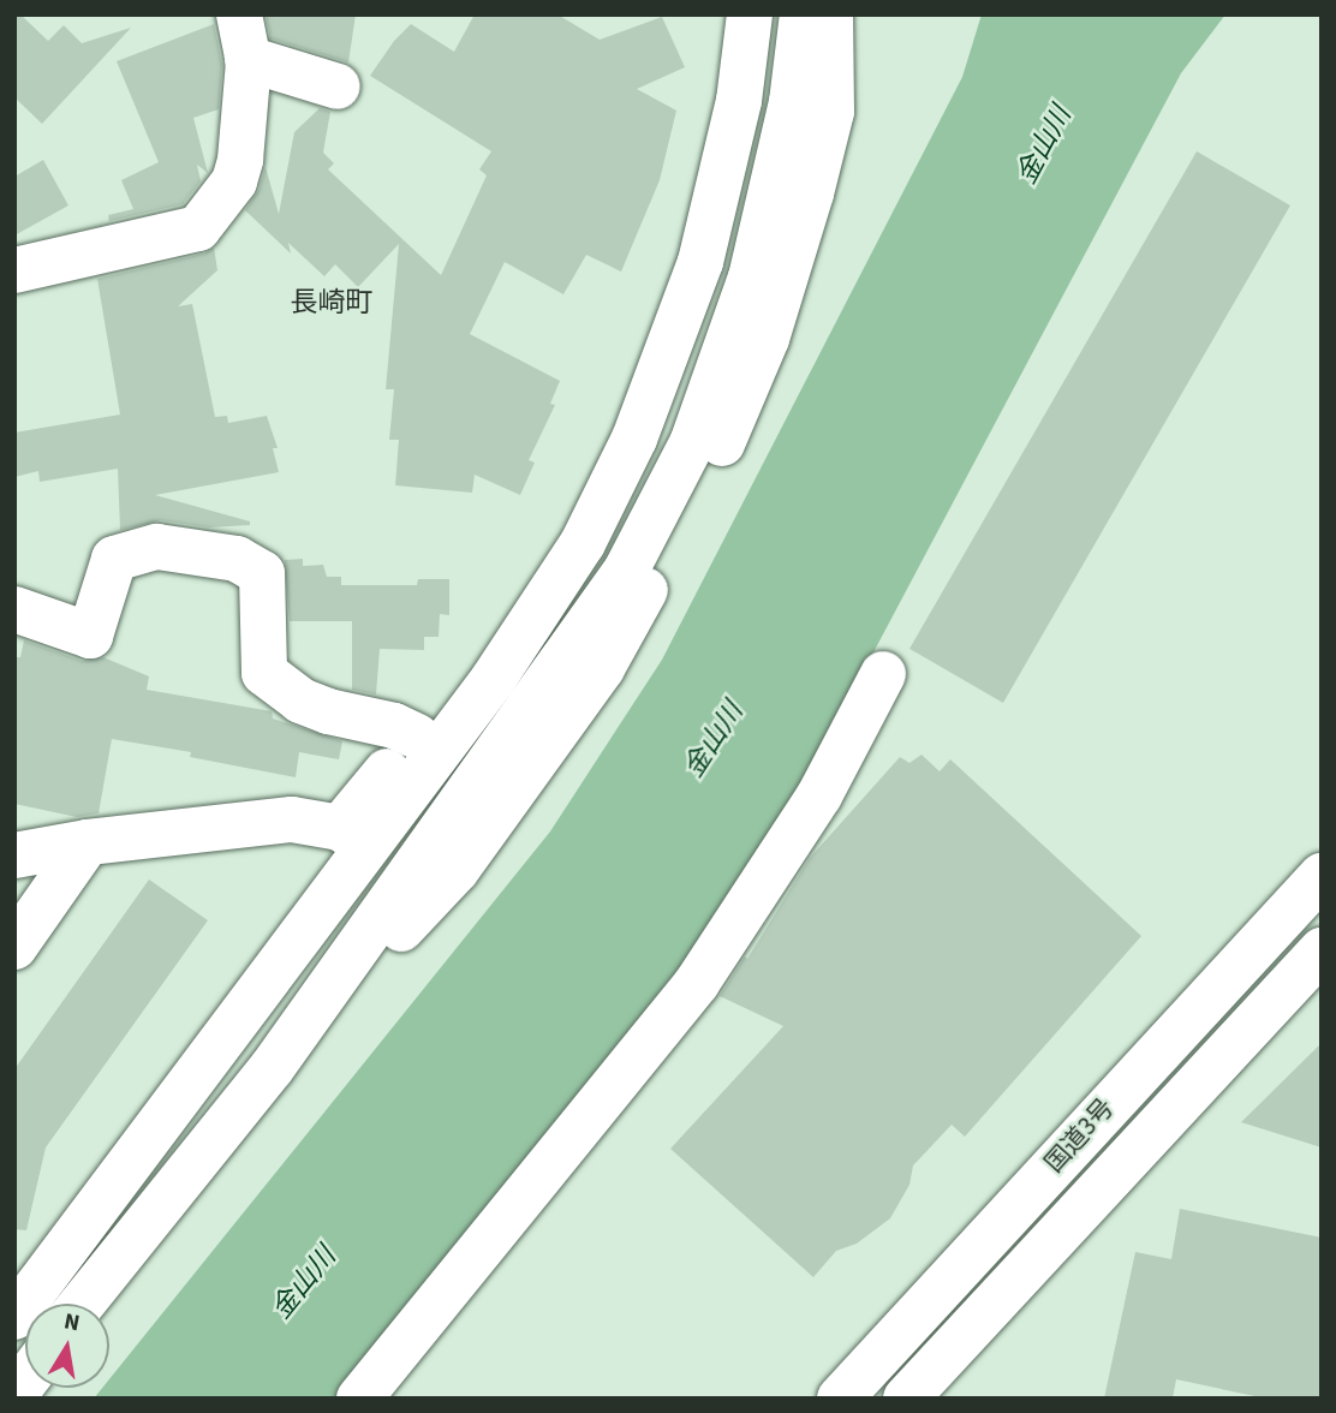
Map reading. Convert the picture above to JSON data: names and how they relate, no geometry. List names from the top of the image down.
{
  "streets": {
    "main road": ["国道3号"]
  },
  "districts": ["長崎町"],
  "water": ["金山川"],
  "north": "top"
}
